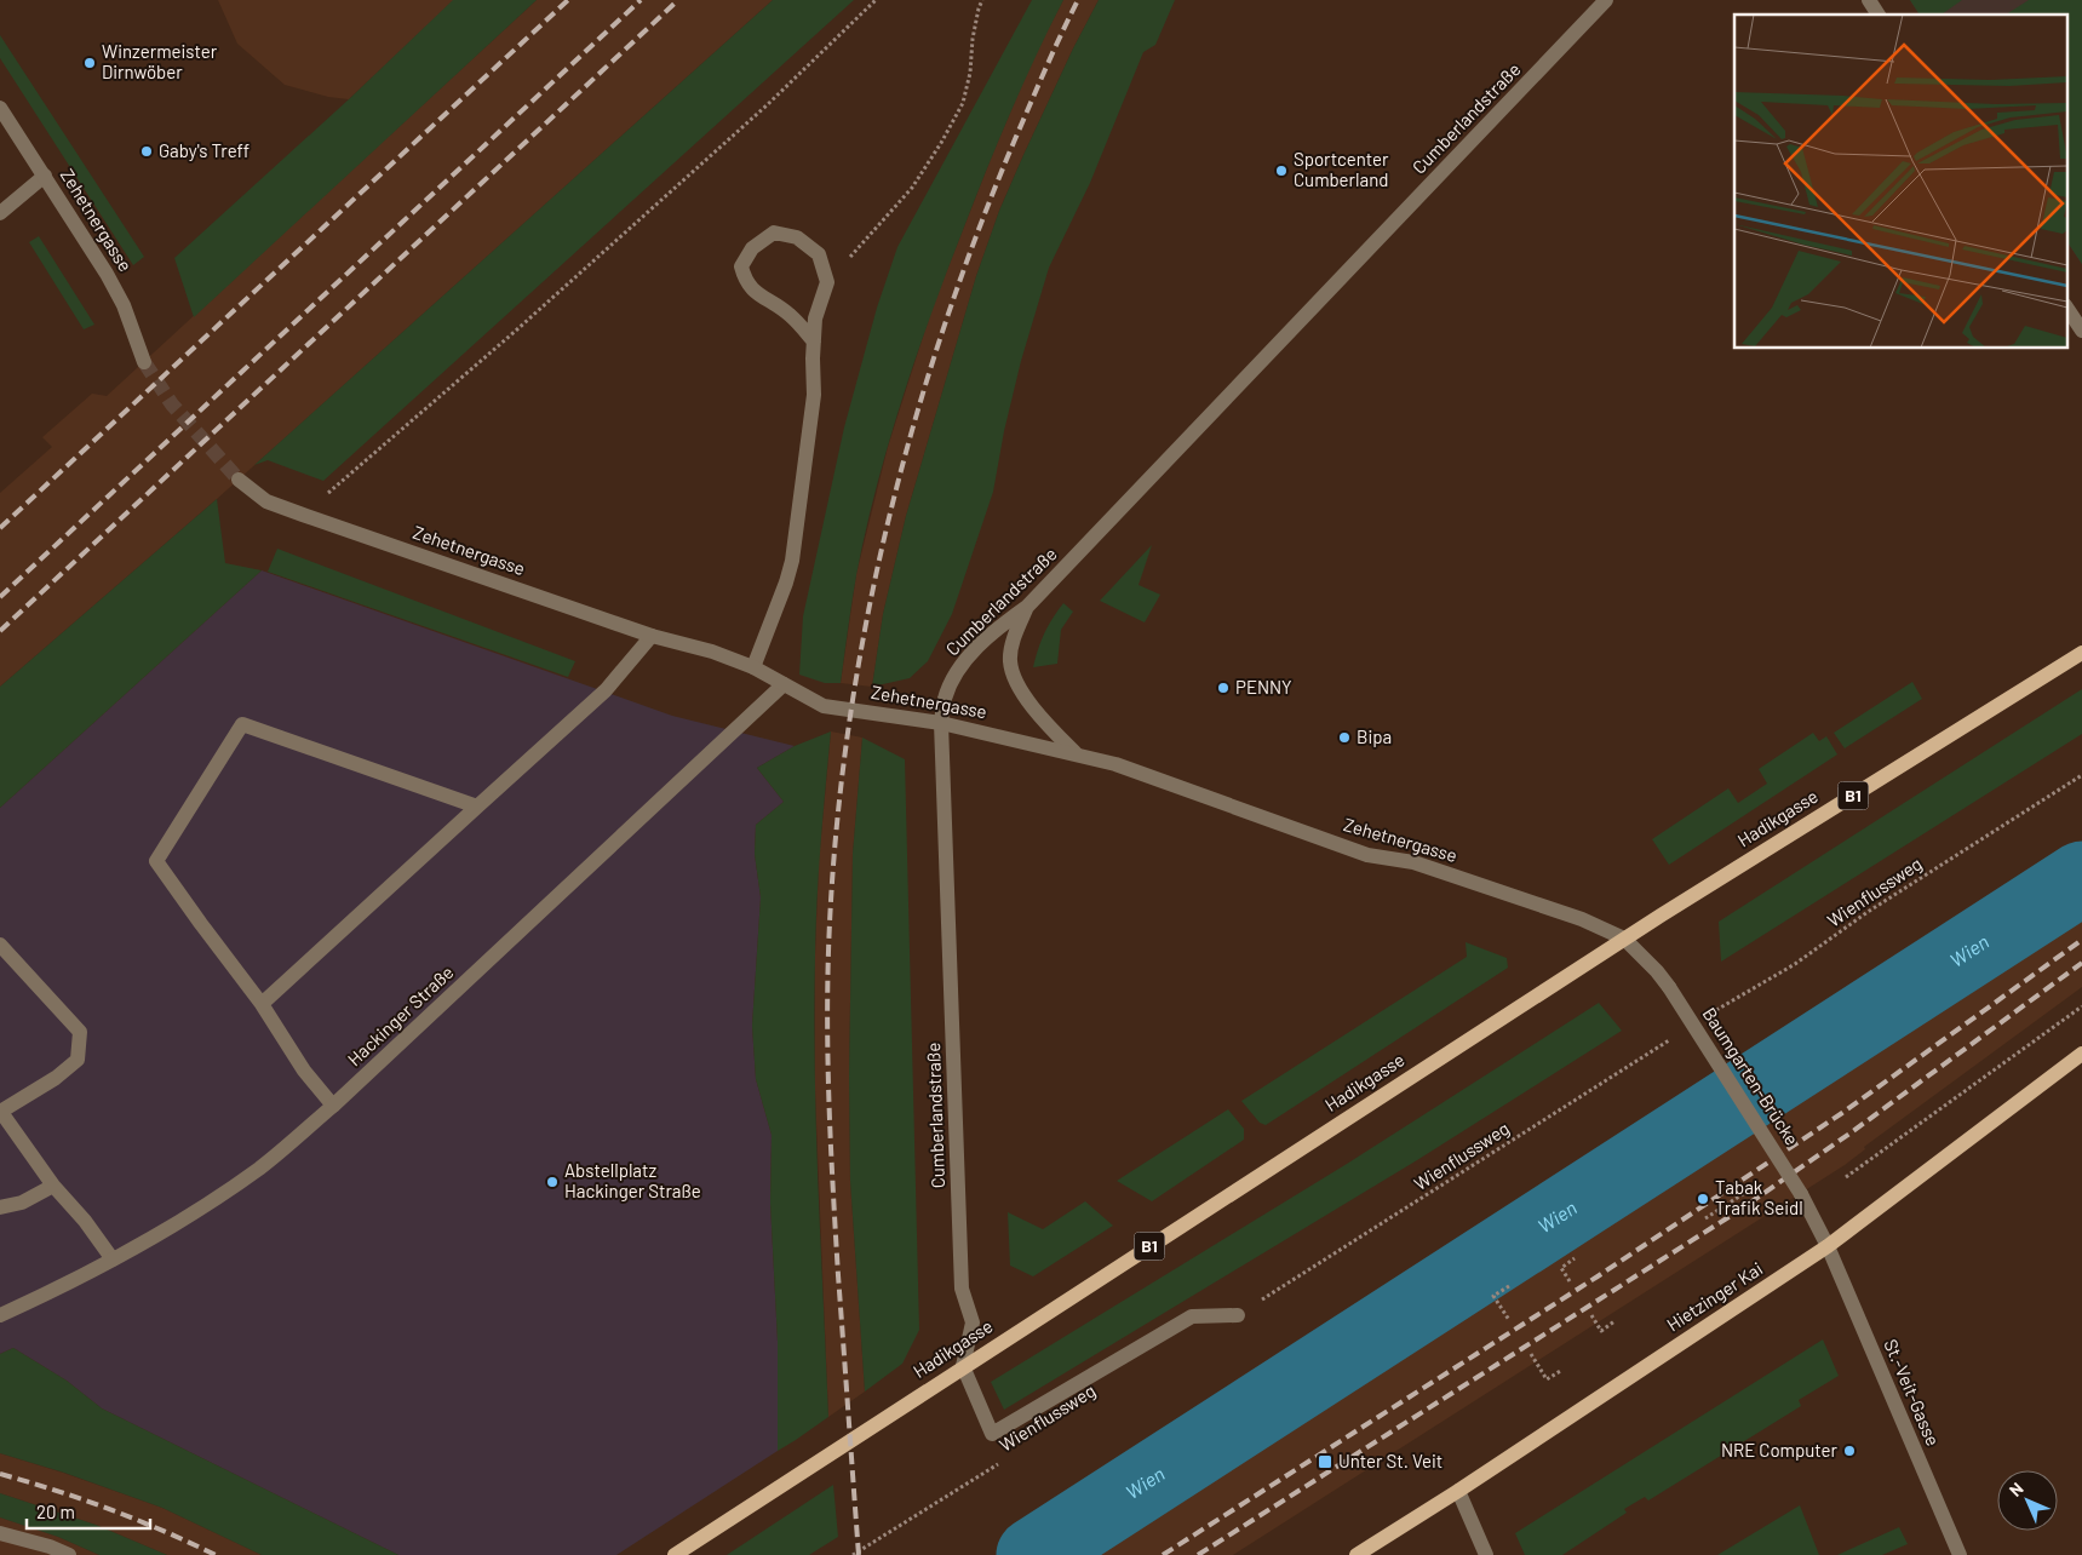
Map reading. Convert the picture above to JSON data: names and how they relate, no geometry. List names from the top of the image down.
{
  "streets": {
    "main road": ["B1", "Hadikgasse", "Hietzinger Kai"],
    "street": [
      "Cumberlandstraße",
      "Zehetnergasse",
      "Hackinger Straße",
      "Baumgarten-Brücke",
      "St.-Veit-Gasse"
    ],
    "path": ["Wienflussweg"]
  },
  "crossings": [
    ["Cumberlandstraße", "Zehetnergasse"],
    ["Cumberlandstraße", "Hadikgasse"],
    ["Zehetnergasse", "Hadikgasse"],
    ["Zehetnergasse", "Hackinger Straße"],
    ["Zehetnergasse", "Baumgarten-Brücke"],
    ["Hadikgasse", "Baumgarten-Brücke"],
    ["Baumgarten-Brücke", "Hietzinger Kai"],
    ["Baumgarten-Brücke", "St.-Veit-Gasse"],
    ["Hietzinger Kai", "St.-Veit-Gasse"]
  ],
  "water": ["Wien"],
  "places": {
    "other": [
      "Winzermeister Dirnwöber",
      "Gaby's Treff",
      "Sportcenter Cumberland",
      "PENNY",
      "Bipa",
      "Abstellplatz Hackinger Straße",
      "Tabak Trafik Seidl",
      "NRE Computer"
    ],
    "transit": ["Unter St. Veit"]
  },
  "scale_bar": "20 m",
  "north": "top left"
}
